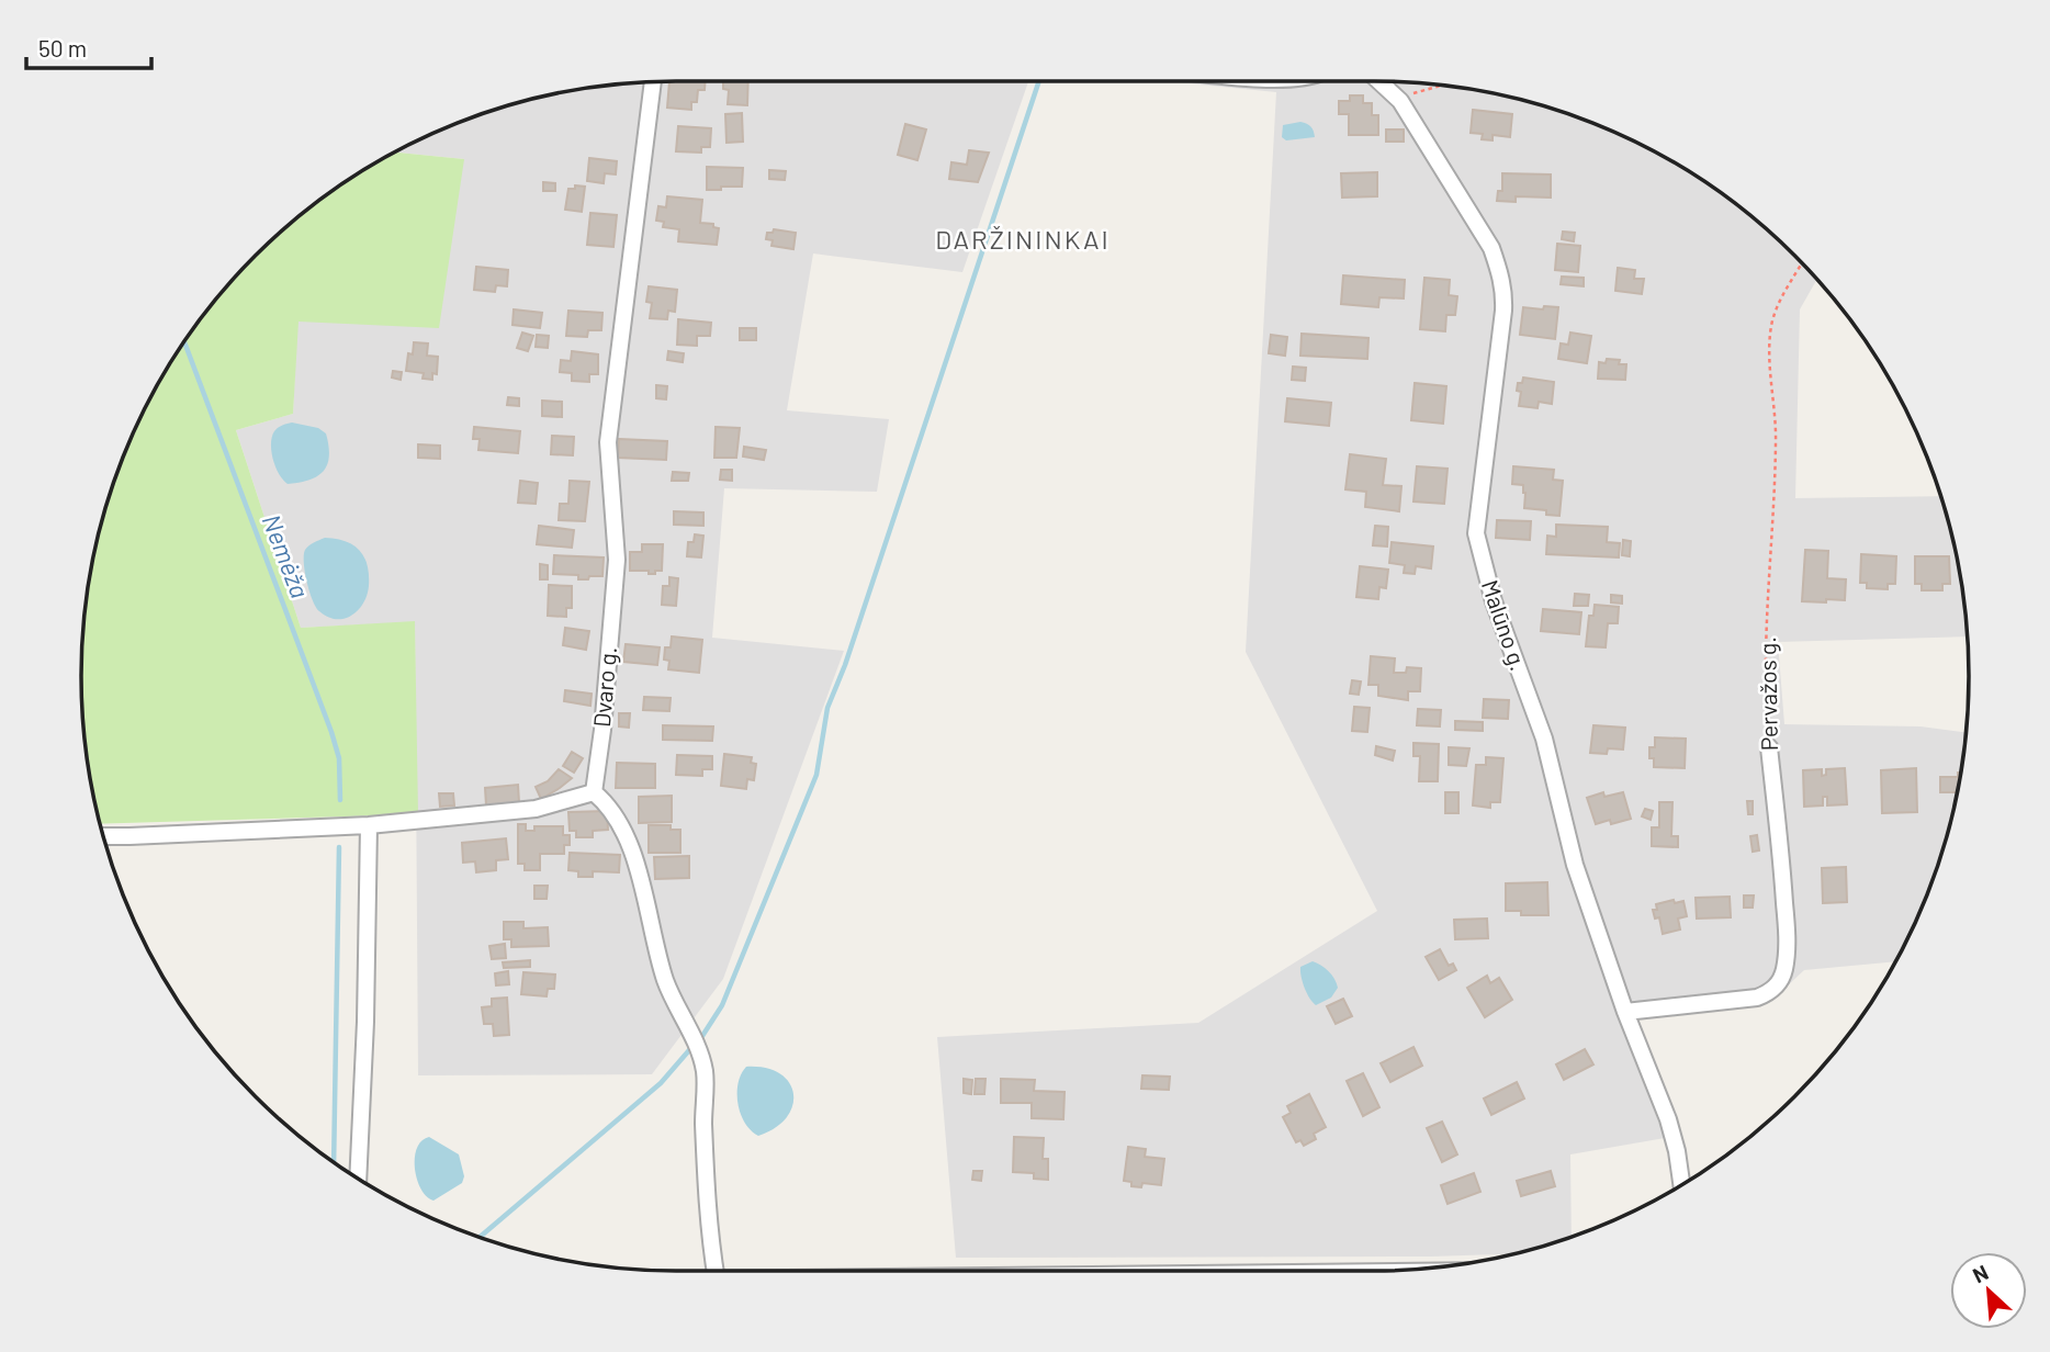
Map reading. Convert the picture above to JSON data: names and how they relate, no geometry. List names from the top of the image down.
{
  "streets": {
    "street": ["Malūno g.", "Dvaro g.", "Pervažos g."]
  },
  "crossings": [
    ["Malūno g.", "Pervažos g."]
  ],
  "districts": ["DARŽININKAI"],
  "water": ["Nemėža"],
  "scale_bar": "50 m",
  "north": "top left"
}
